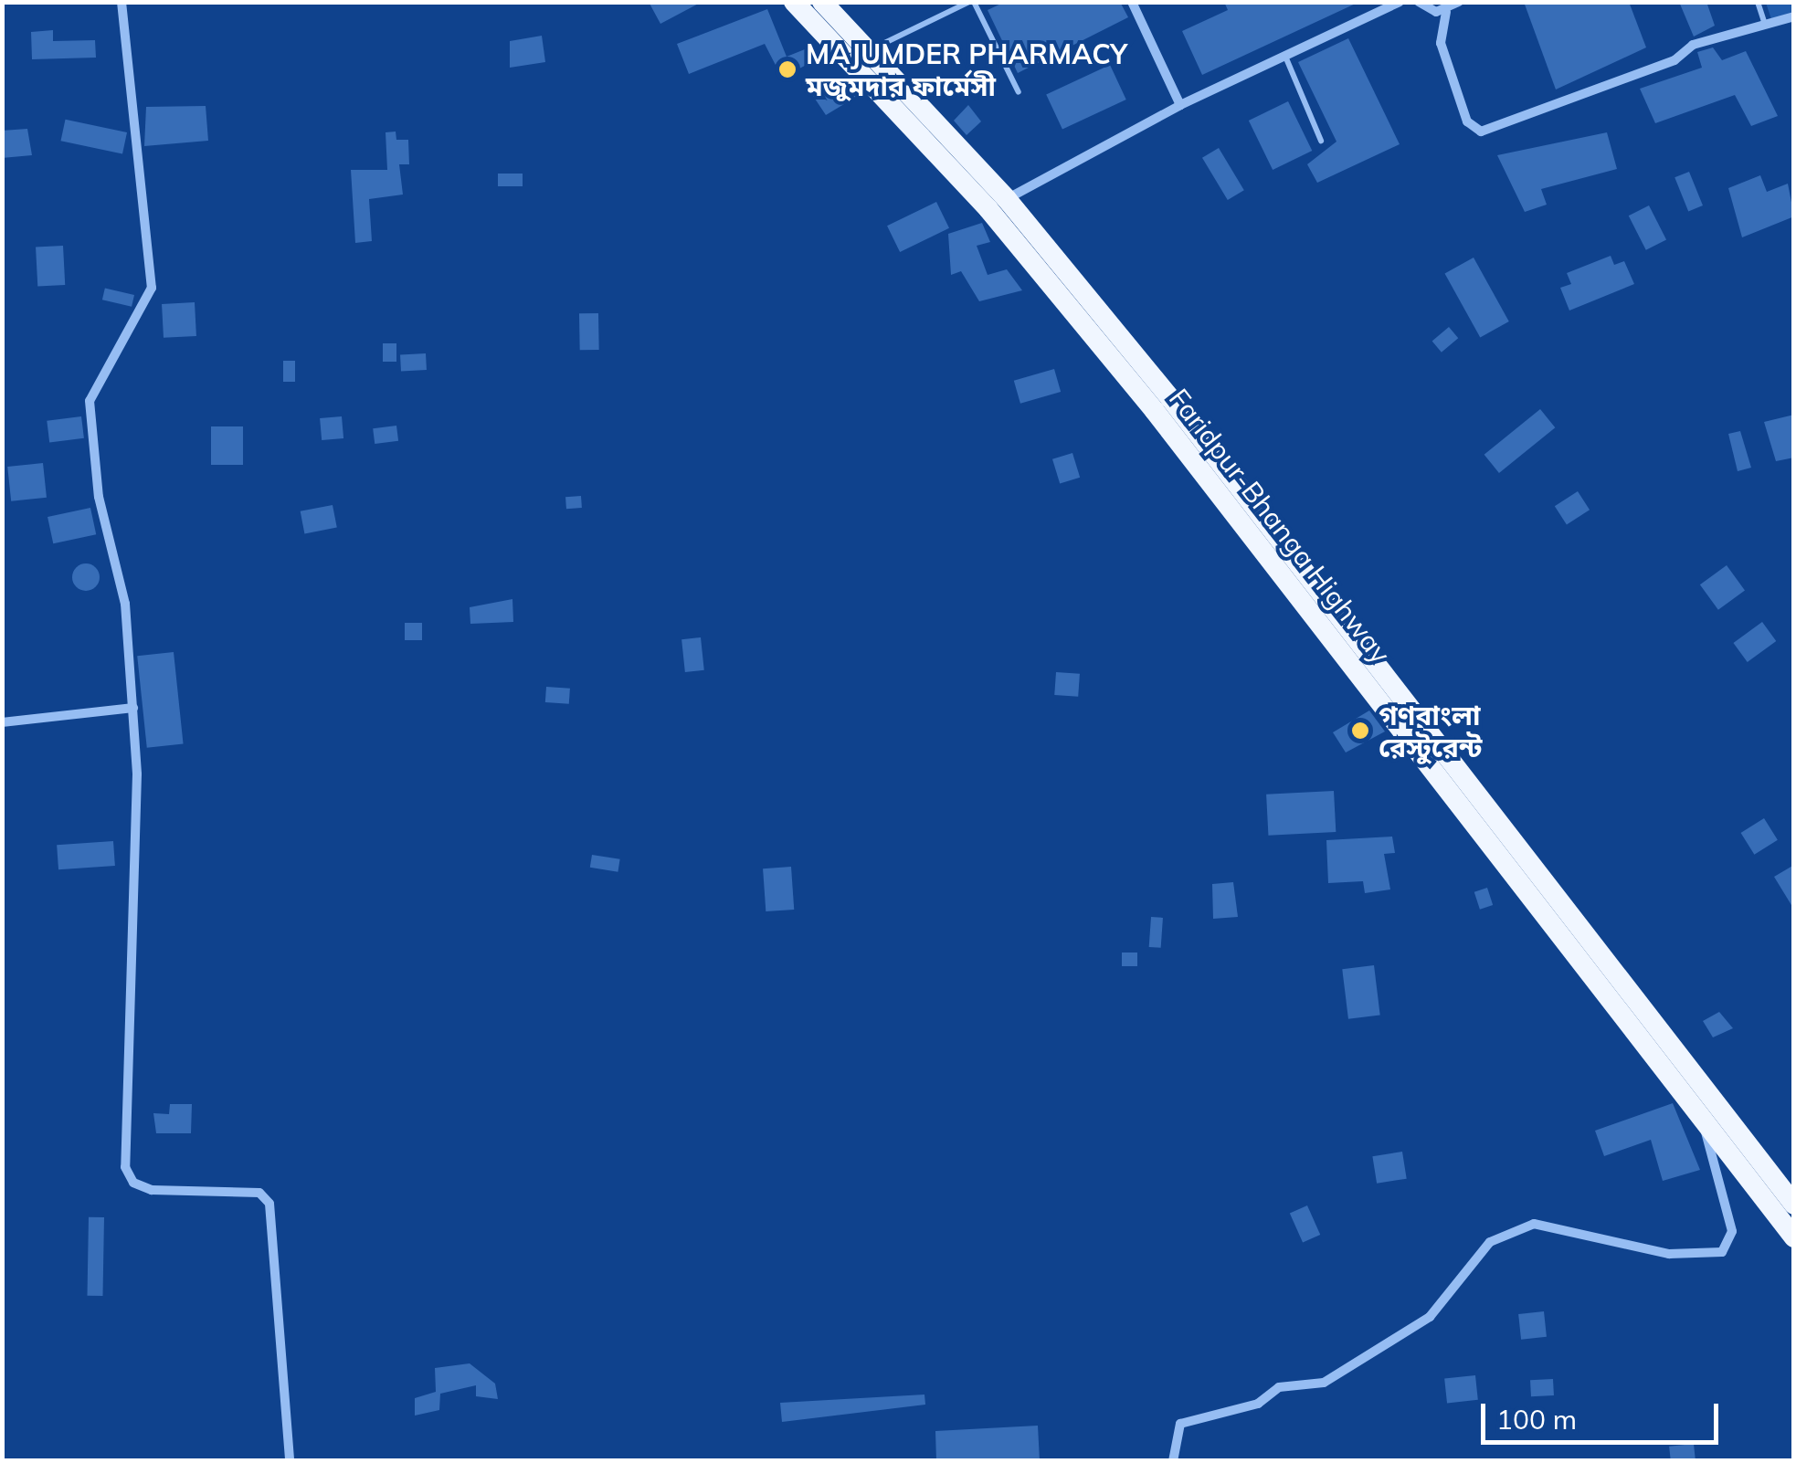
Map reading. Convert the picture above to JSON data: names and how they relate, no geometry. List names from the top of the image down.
{
  "streets": {
    "highway": ["Faridpur-Bhanga Highway"]
  },
  "places": ["MAJUMDER PHARMACY মজুমদার ফার্মেসী", "গণবাংলা রেস্টুরেন্ট"],
  "scale_bar": "100 m"
}
